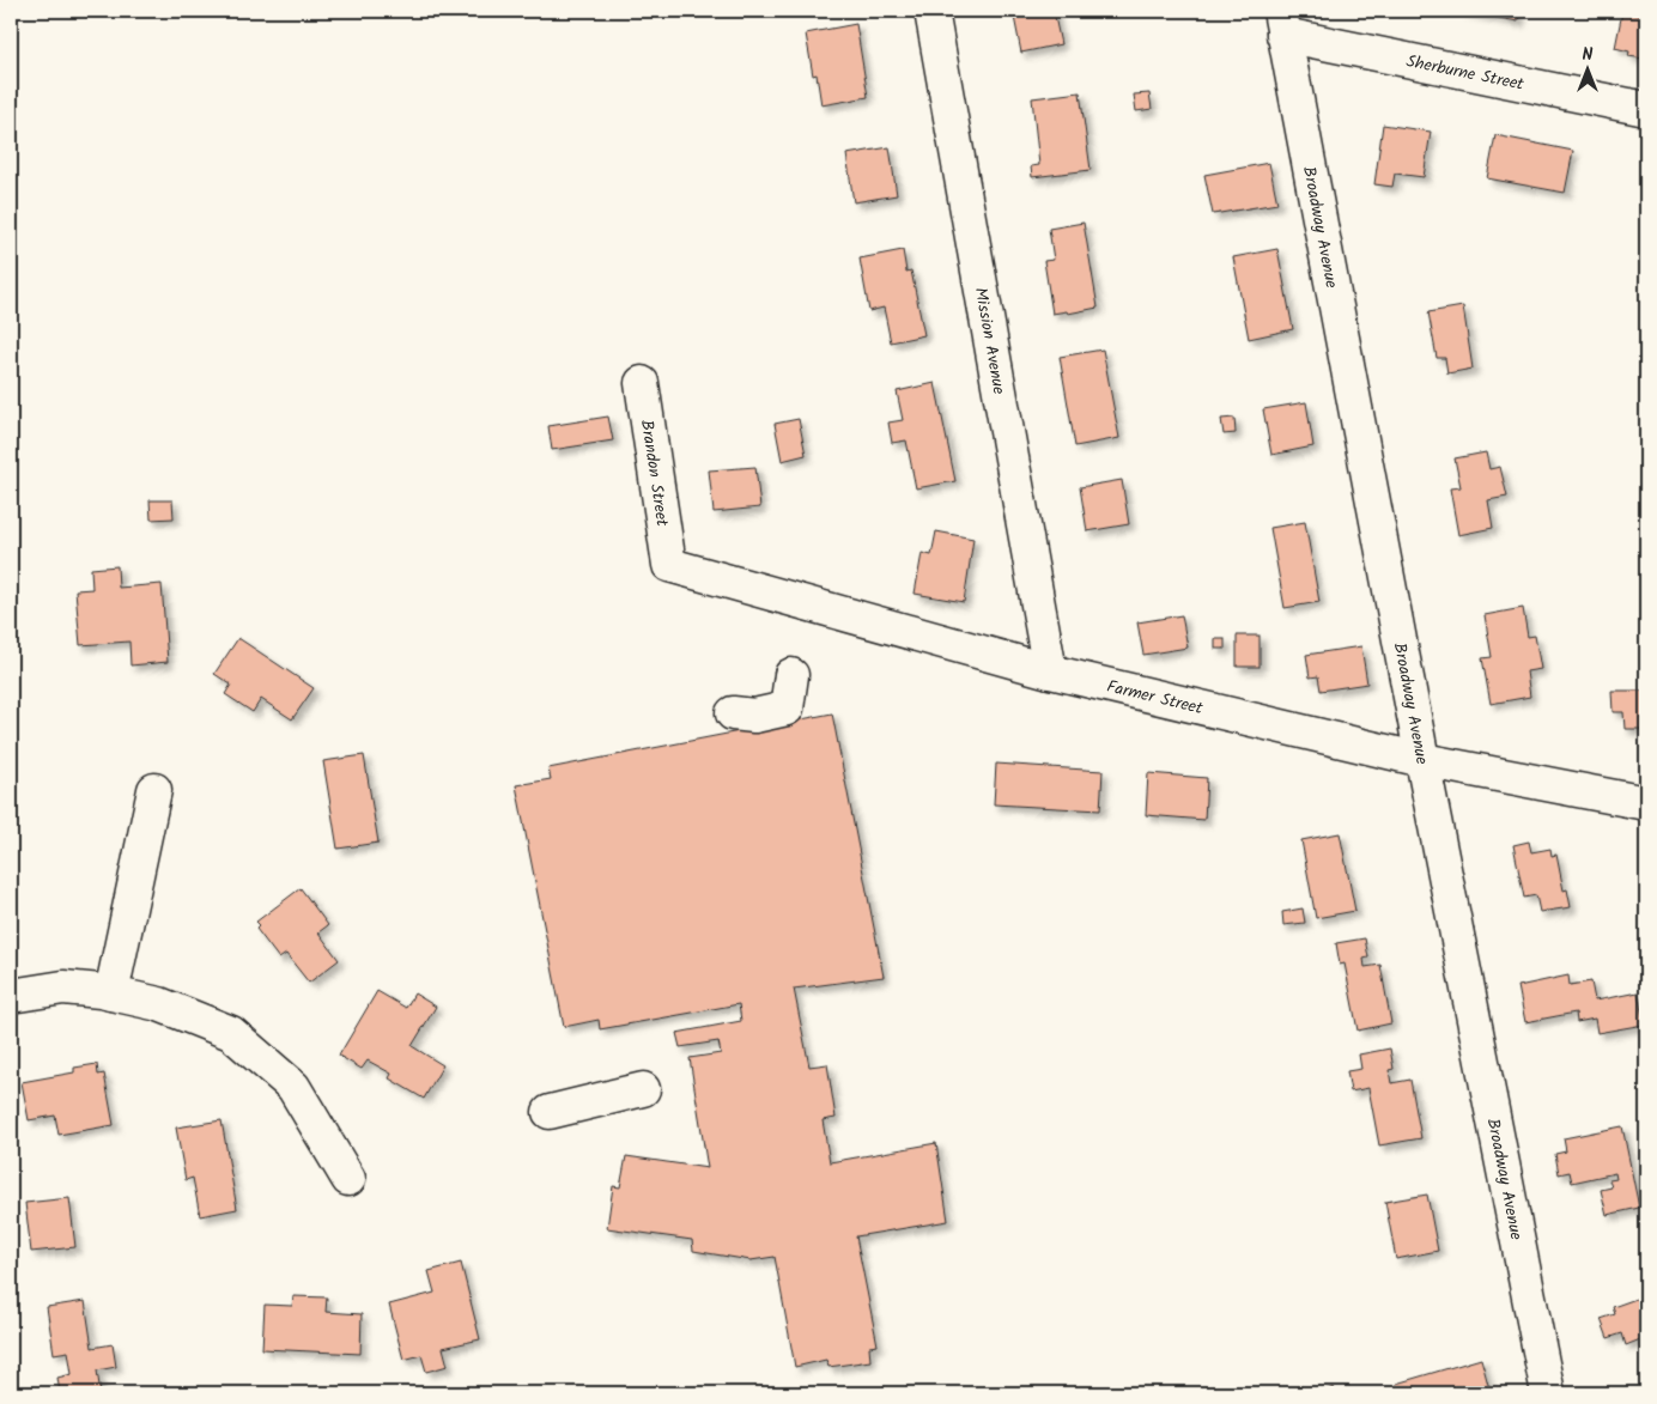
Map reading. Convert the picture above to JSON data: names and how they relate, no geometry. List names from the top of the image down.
{
  "streets": {
    "street": [
      "Sherburne Street",
      "Broadway Avenue",
      "Mission Avenue",
      "Brandon Street",
      "Farmer Street"
    ]
  },
  "crossings": [
    ["Sherburne Street", "Broadway Avenue"],
    ["Broadway Avenue", "Farmer Street"],
    ["Mission Avenue", "Farmer Street"],
    ["Brandon Street", "Farmer Street"]
  ],
  "north": "top"
}
